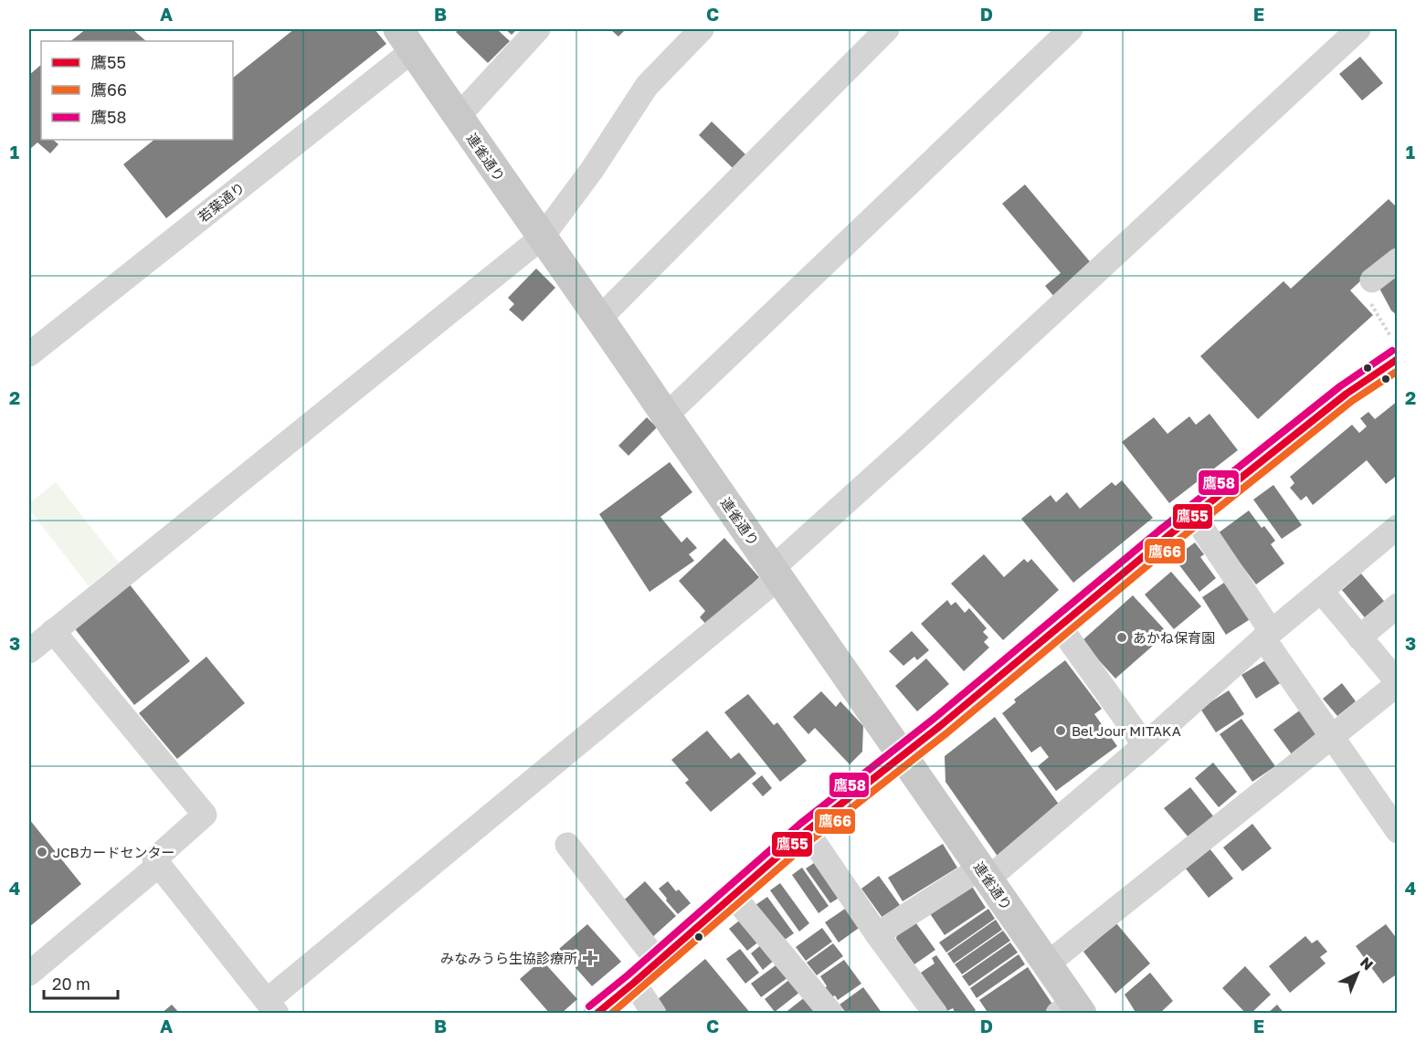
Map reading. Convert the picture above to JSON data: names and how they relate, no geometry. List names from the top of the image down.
{
  "streets": {
    "main road": ["連雀通り"],
    "street": ["若葉通り"]
  },
  "crossings": [
    ["連雀通り", "若葉通り"]
  ],
  "places": {
    "other": ["あかね保育園", "Bel Jour MITAKA", "JCBカードセンター"],
    "health": ["みなみうら生協診療所"]
  },
  "lines": ["transit line 鷹58", "transit line 鷹55", "transit line 鷹66"],
  "legend": ["鷹55", "鷹66", "鷹58"],
  "scale_bar": "20 m",
  "north": "top right",
  "grid": {
    "columns": [
      "A",
      "B",
      "C",
      "D",
      "E"
    ],
    "rows": [
      "1",
      "2",
      "3",
      "4"
    ]
  }
}
